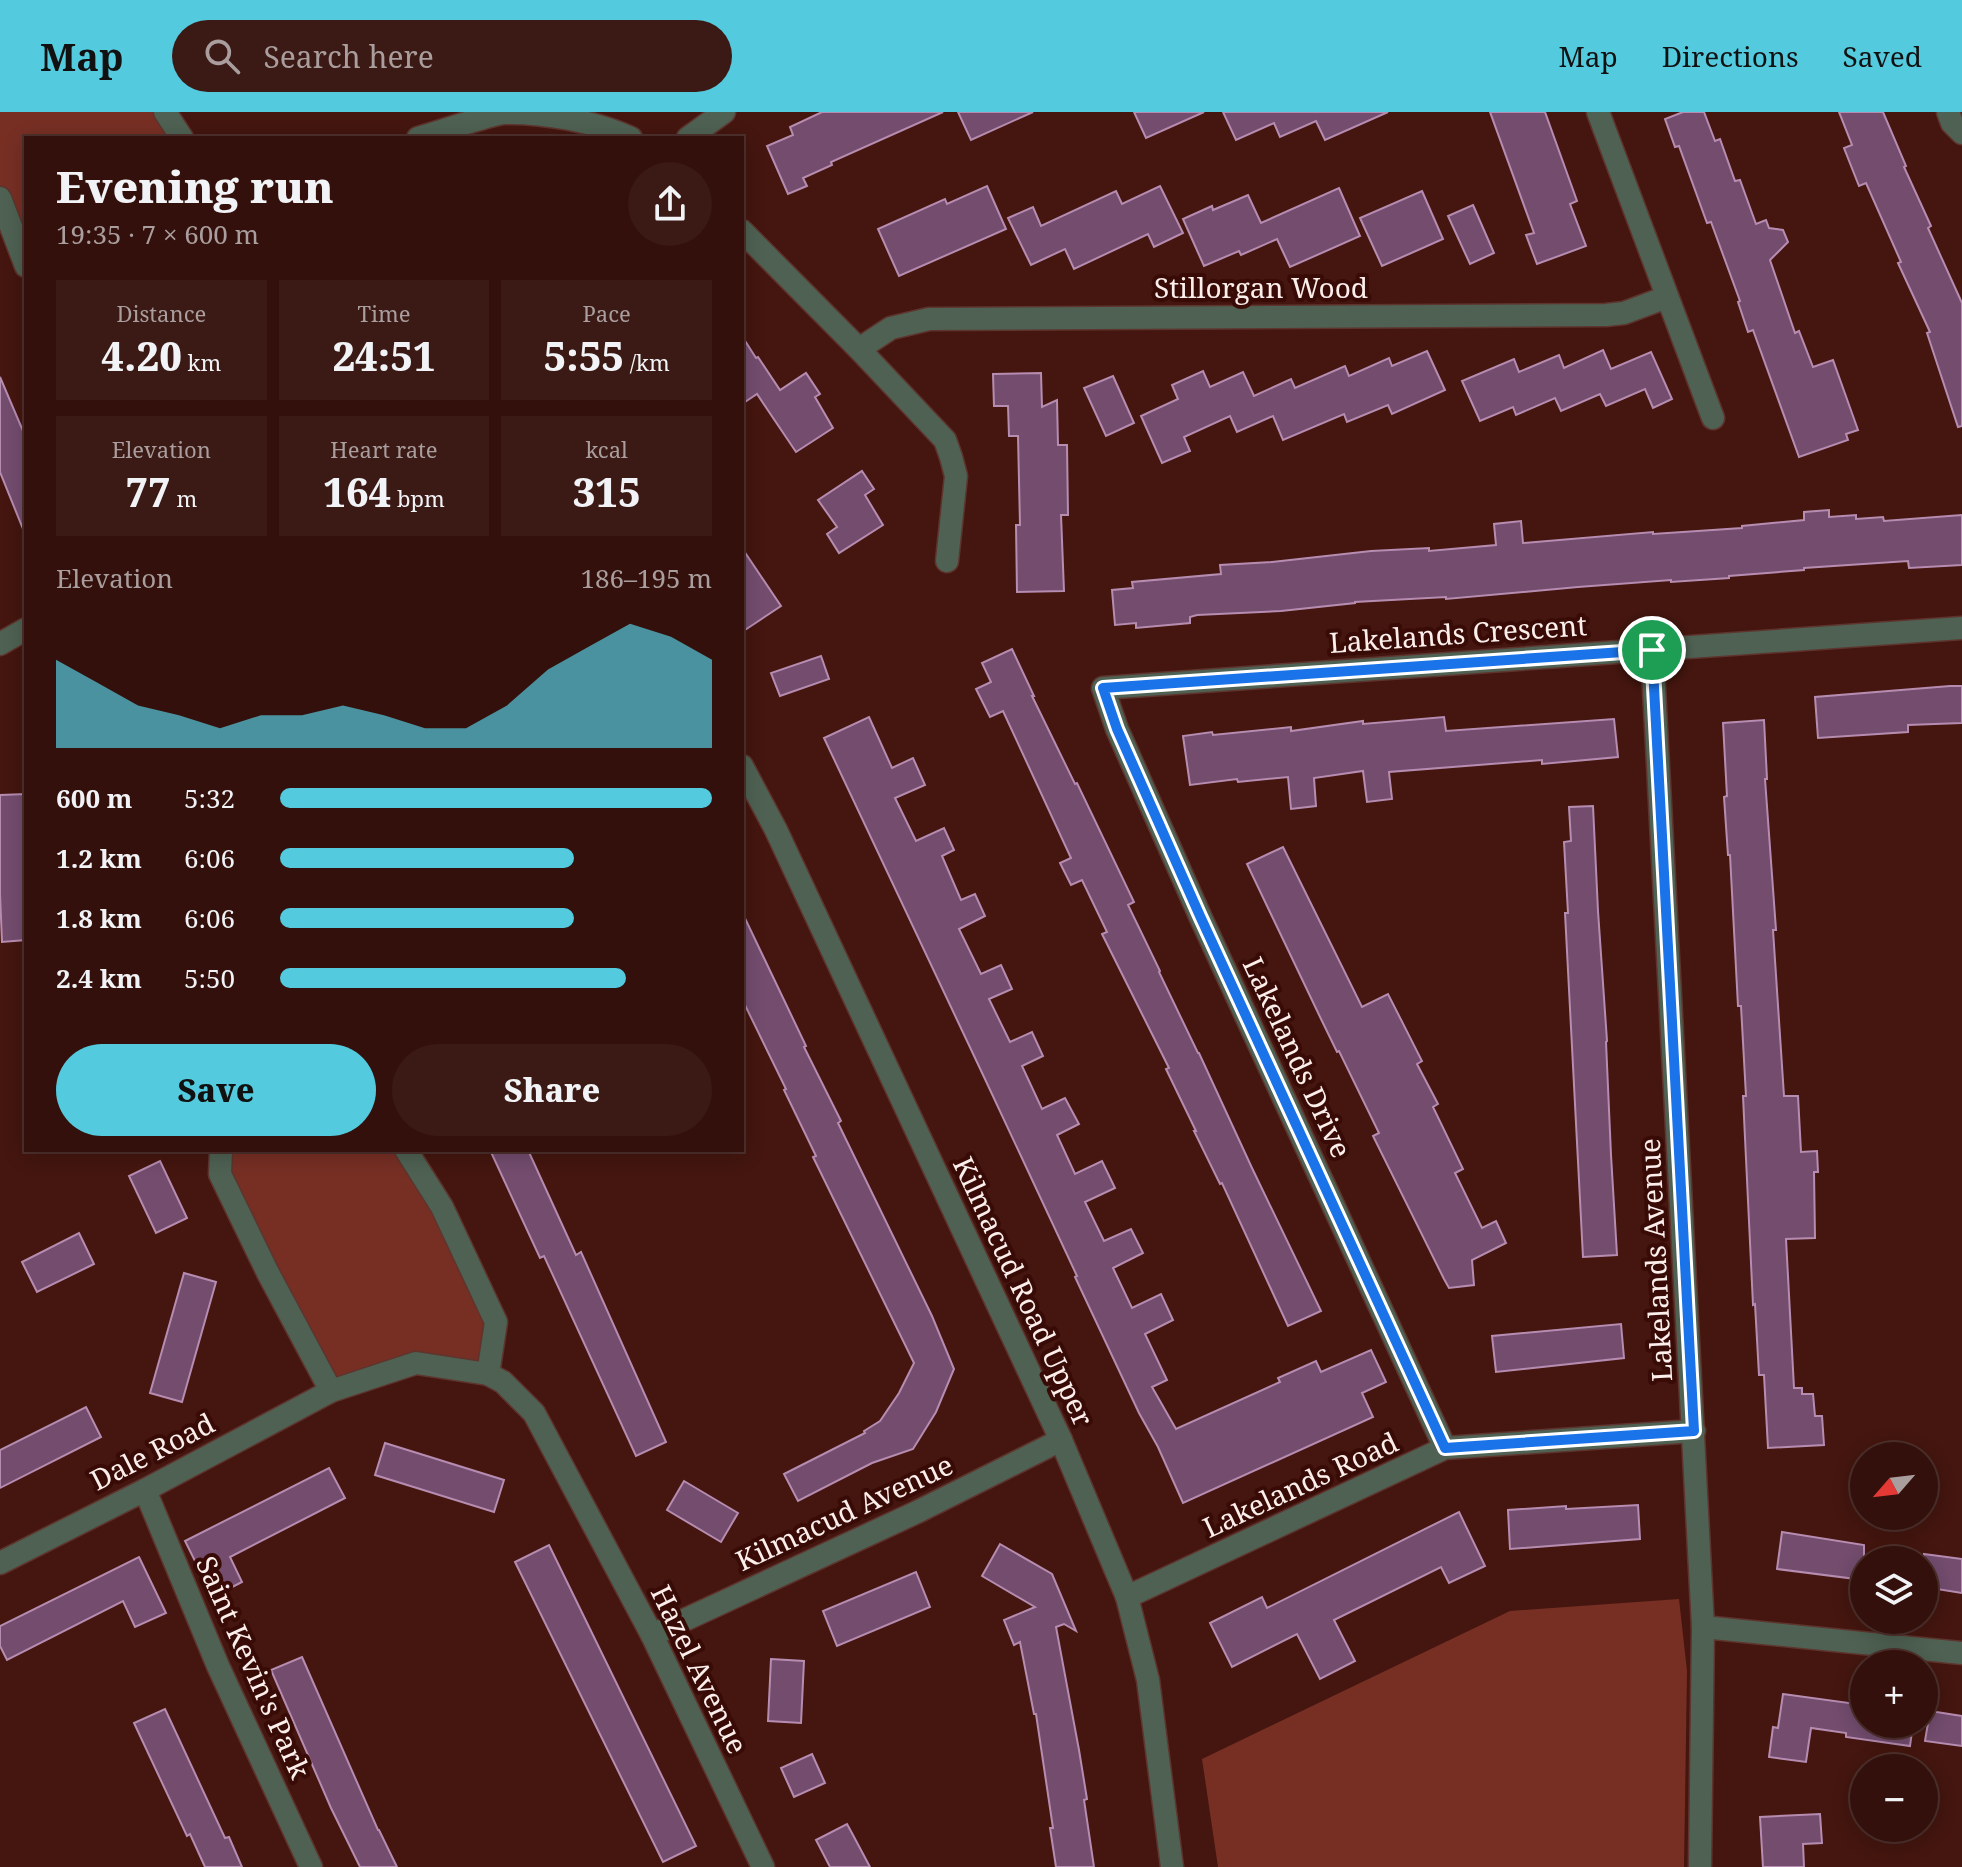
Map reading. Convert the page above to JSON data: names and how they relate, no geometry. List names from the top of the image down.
{
  "streets": {
    "street": [
      "Stillorgan Wood",
      "Lakelands Crescent",
      "Lakelands Drive",
      "Lakelands Avenue",
      "Kilmacud Road Upper",
      "Dale Road",
      "Lakelands Road",
      "Kilmacud Avenue",
      "Saint Kevin's Park",
      "Hazel Avenue"
    ]
  },
  "crossings": [
    ["Lakelands Crescent", "Lakelands Drive"],
    ["Lakelands Crescent", "Lakelands Avenue"],
    ["Lakelands Drive", "Lakelands Road"],
    ["Lakelands Avenue", "Lakelands Road"],
    ["Kilmacud Road Upper", "Lakelands Road"],
    ["Kilmacud Road Upper", "Kilmacud Avenue"],
    ["Dale Road", "Saint Kevin's Park"],
    ["Dale Road", "Hazel Avenue"],
    ["Kilmacud Avenue", "Hazel Avenue"]
  ],
  "north": "bottom left",
  "page": {
    "header": "Map",
    "search": "Search here",
    "nav": ["Map", "Directions", "Saved"],
    "heading": ["Evening run", "19:35 · 7 × 600 m"],
    "stats": [
      ["Distance", "4.20 km"],
      ["Time", "24:51"],
      ["Pace", "5:55 /km"],
      ["Elevation", "77 m"],
      ["Heart rate", "164 bpm"],
      ["kcal", "315"]
    ],
    "chart": ["Elevation", "186–195 m"],
    "list": [
      {
        "name": "600 m",
        "note": "5:32"
      },
      {
        "name": "1.2 km",
        "note": "6:06"
      },
      {
        "name": "1.8 km",
        "note": "6:06"
      },
      {
        "name": "2.4 km",
        "note": "5:50"
      }
    ],
    "buttons": ["Save", "Share"],
    "map_buttons": ["+", "−"]
  }
}
